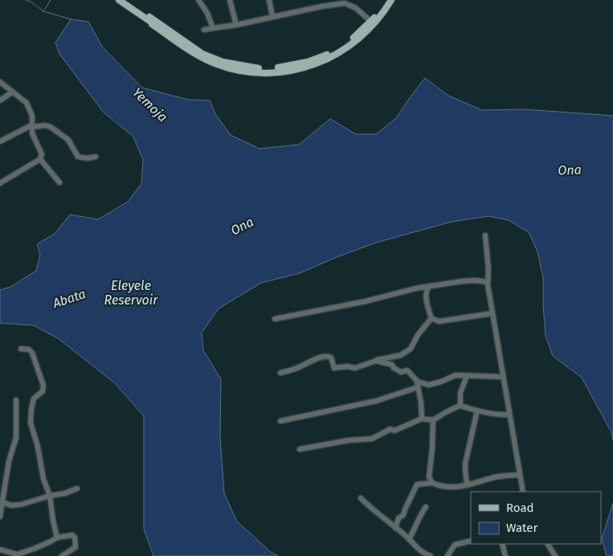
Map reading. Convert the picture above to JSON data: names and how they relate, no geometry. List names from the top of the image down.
{
  "water": [
    "Yemoja",
    "Ona",
    "Eleyele Reservoir",
    "Abata"
  ],
  "legend": ["Road", "Water"]
}
